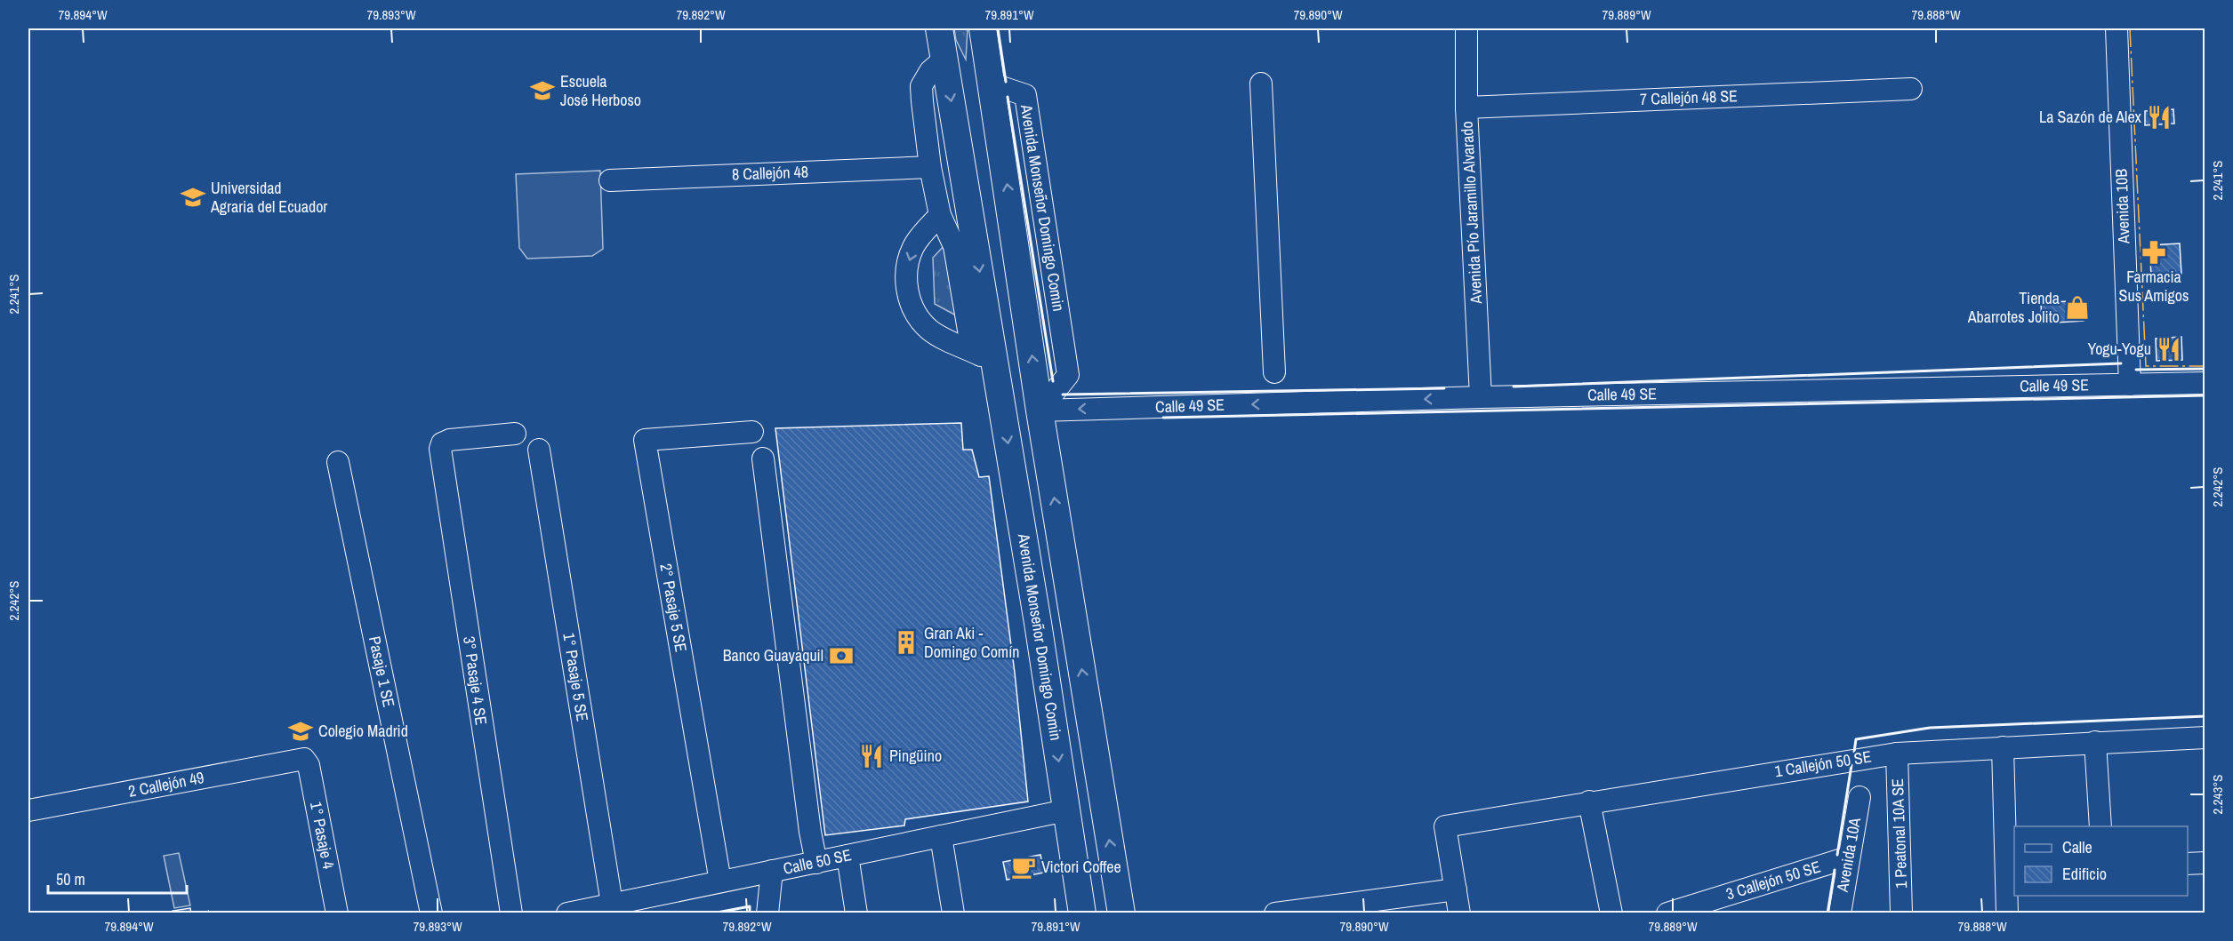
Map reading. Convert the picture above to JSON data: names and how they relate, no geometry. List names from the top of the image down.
{
  "streets": {
    "main road": ["Avenida Monseñor Domingo Comin"],
    "street": [
      "7 Callejón 48 SE",
      "8 Callejón 48",
      "Avenida 10B",
      "Avenida Pío Jaramillo Alvarado",
      "Calle 49 SE",
      "2° Pasaje 5 SE",
      "Pasaje 1 SE",
      "1° Pasaje 5 SE",
      "3° Pasaje 4 SE",
      "1 Callejón 50 SE",
      "2 Callejón 49",
      "1 Peatonal 10A SE",
      "1° Pasaje 4",
      "Avenida 10A",
      "Calle 50 SE",
      "3 Callejón 50 SE"
    ]
  },
  "crossings": [
    ["7 Callejón 48 SE", "Avenida Pío Jaramillo Alvarado"],
    ["8 Callejón 48", "Avenida Monseñor Domingo Comin"],
    ["Avenida 10B", "Calle 49 SE"],
    ["Avenida Monseñor Domingo Comin", "Calle 49 SE"],
    ["Avenida Monseñor Domingo Comin", "Calle 50 SE"],
    ["Avenida Pío Jaramillo Alvarado", "Calle 49 SE"],
    ["2° Pasaje 5 SE", "Calle 50 SE"],
    ["1° Pasaje 5 SE", "Calle 50 SE"],
    ["1 Callejón 50 SE", "1 Peatonal 10A SE"],
    ["2 Callejón 49", "1° Pasaje 4"],
    ["Avenida 10A", "3 Callejón 50 SE"]
  ],
  "one_way": ["Calle 49 SE"],
  "places": {
    "school or university": ["Escuela José Herboso", "Universidad Agraria del Ecuador", "Colegio Madrid"],
    "restaurant": ["La Sazón de Alex", "Yogu-Yogu", "Pingüino"],
    "pharmacy": ["Farmacia Sus Amigos"],
    "shop": ["Tienda Abarrotes Jolito"],
    "building": ["Gran Aki - Domingo Comín"],
    "bank": ["Banco Guayaquil"],
    "cafe": ["Victori Coffee"]
  },
  "legend": ["Calle", "Edificio"],
  "scale_bar": "50 m",
  "coordinates": [
    "79.894°W",
    "79.893°W",
    "79.892°W",
    "79.891°W",
    "79.890°W",
    "79.889°W",
    "79.888°W",
    "2.241°S",
    "2.242°S",
    "2.243°S"
  ]
}
